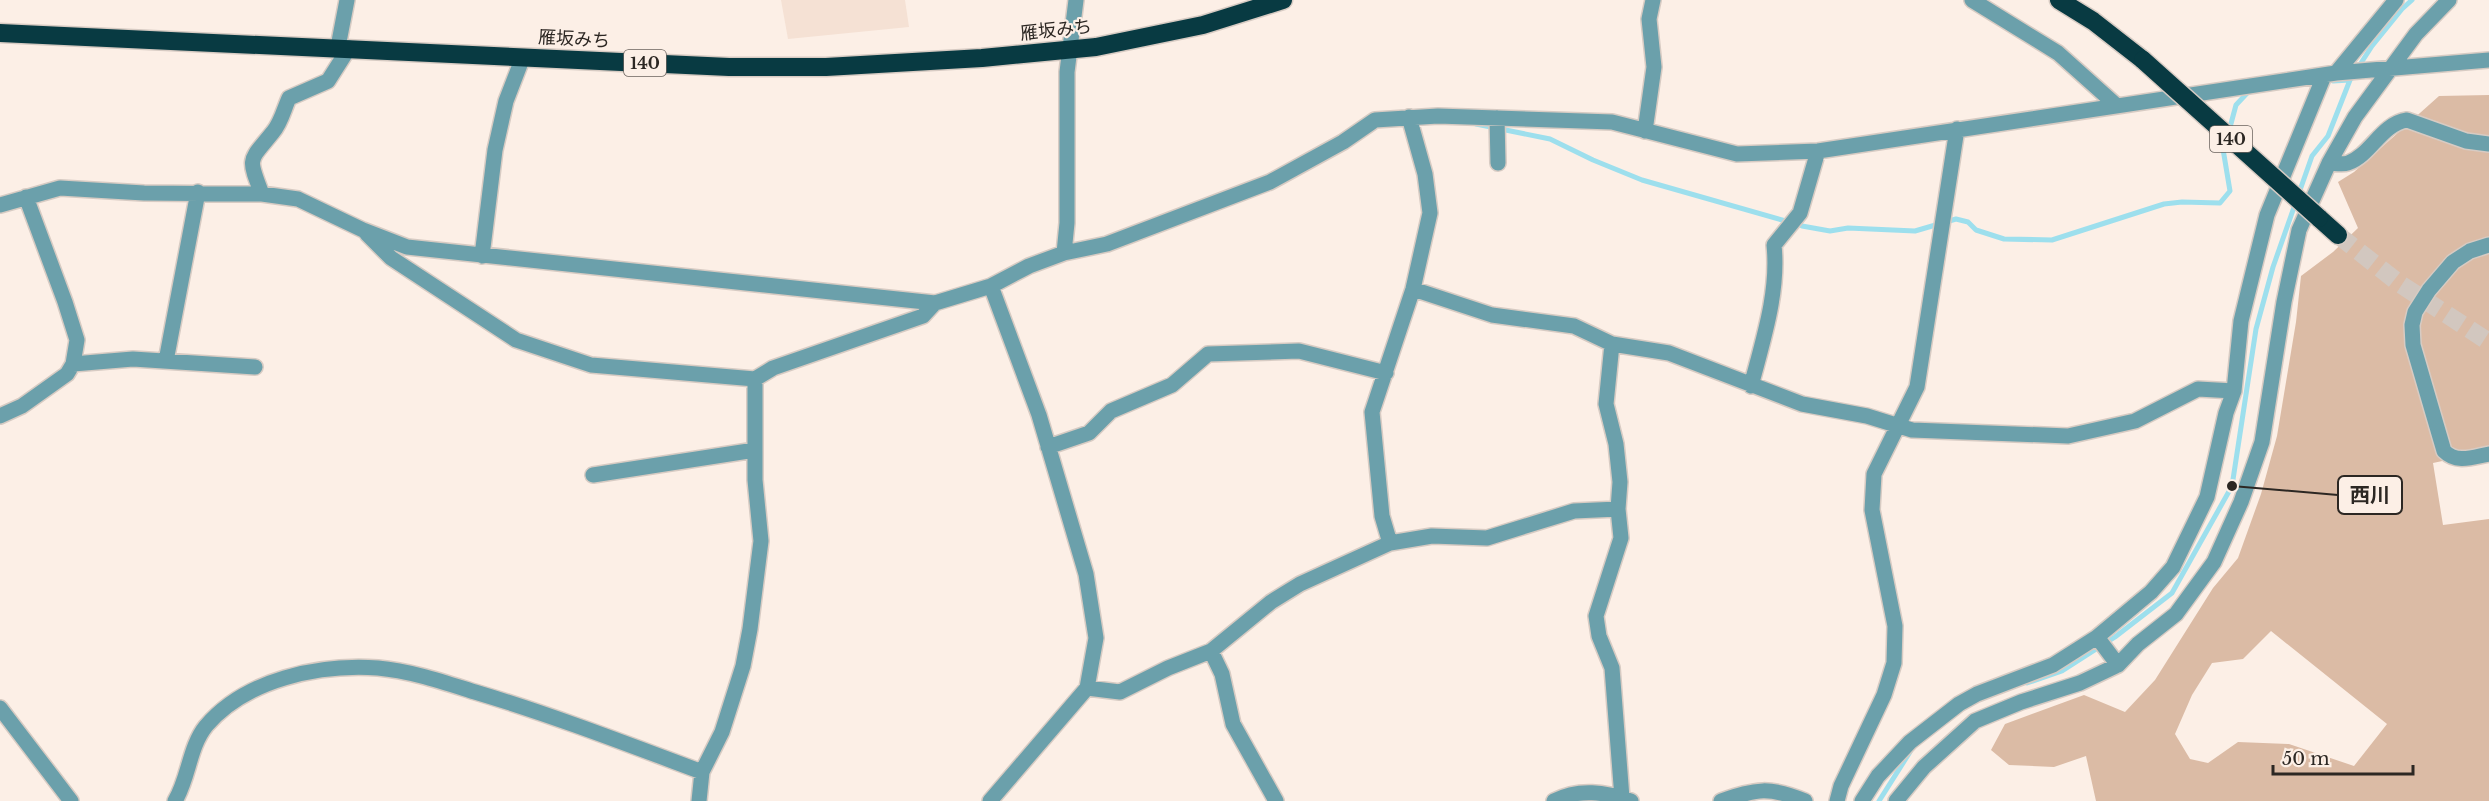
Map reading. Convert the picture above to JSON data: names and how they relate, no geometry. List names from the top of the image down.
{
  "streets": {
    "highway": ["雁坂みち", "140"]
  },
  "places": ["西川"],
  "scale_bar": "50 m"
}
